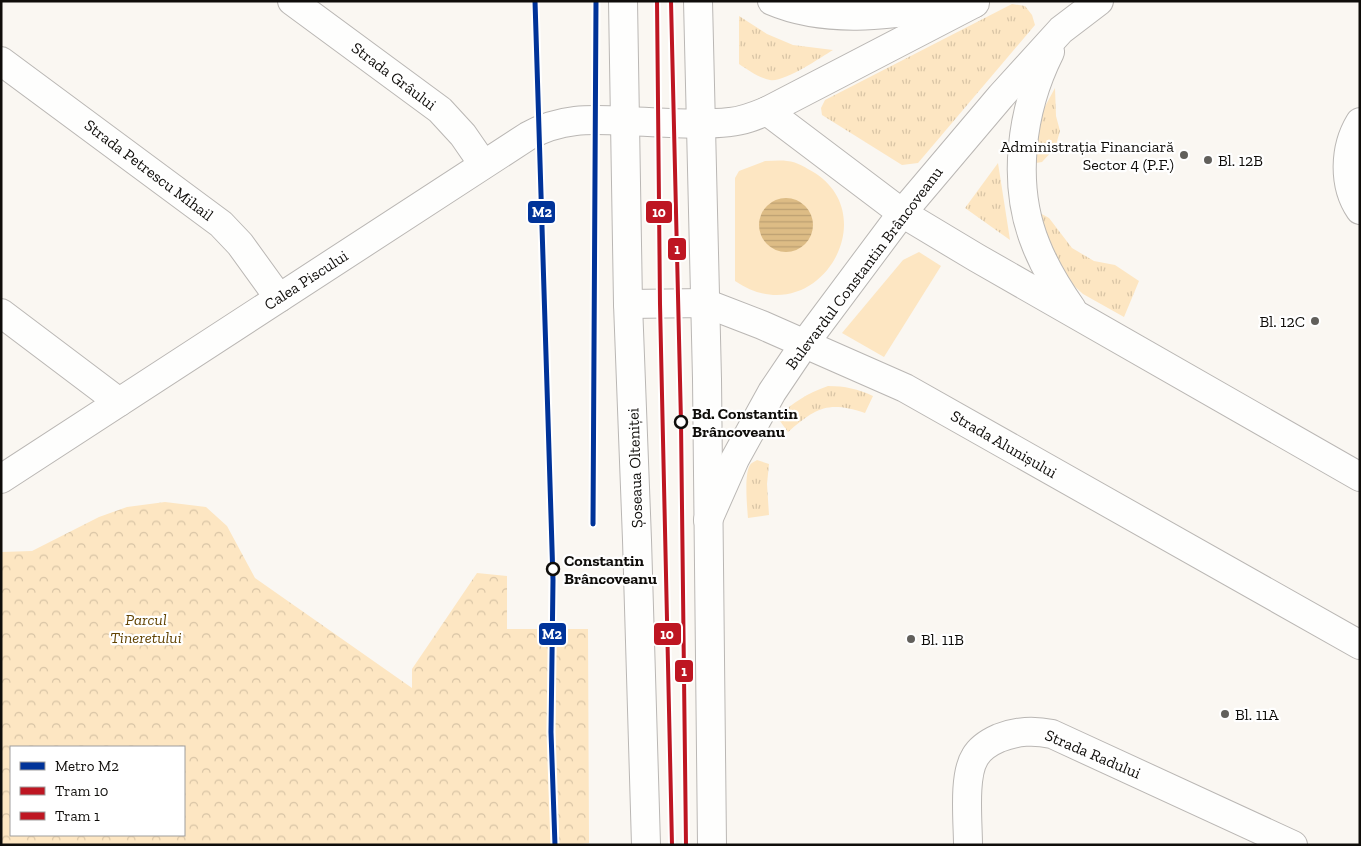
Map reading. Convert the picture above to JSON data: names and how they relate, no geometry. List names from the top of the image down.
{
  "streets": {
    "street": [
      "Strada Grâului",
      "Strada Petrescu Mihail",
      "Bulevardul Constantin Brâncoveanu",
      "Calea Piscului",
      "Strada Alunișului",
      "Șoseaua Olteniței",
      "Strada Radului"
    ]
  },
  "crossings": [
    ["Strada Grâului", "Calea Piscului"],
    ["Strada Petrescu Mihail", "Calea Piscului"],
    ["Bulevardul Constantin Brâncoveanu", "Strada Alunișului"],
    ["Calea Piscului", "Șoseaua Olteniței"],
    ["Strada Alunișului", "Șoseaua Olteniței"]
  ],
  "parks": ["Parcul Tineretului"],
  "places": [
    "Administrația Financiară Sector 4 (P.F.)",
    "Bl. 12B",
    "Bl. 12C",
    "Bd. Constantin Brâncoveanu",
    "Constantin Brâncoveanu",
    "Bl. 11B",
    "Bl. 11A"
  ],
  "lines": ["metro line M2", "tram line 10", "tram line 1"],
  "legend": ["Metro M2", "Tram 10", "Tram 1"]
}
